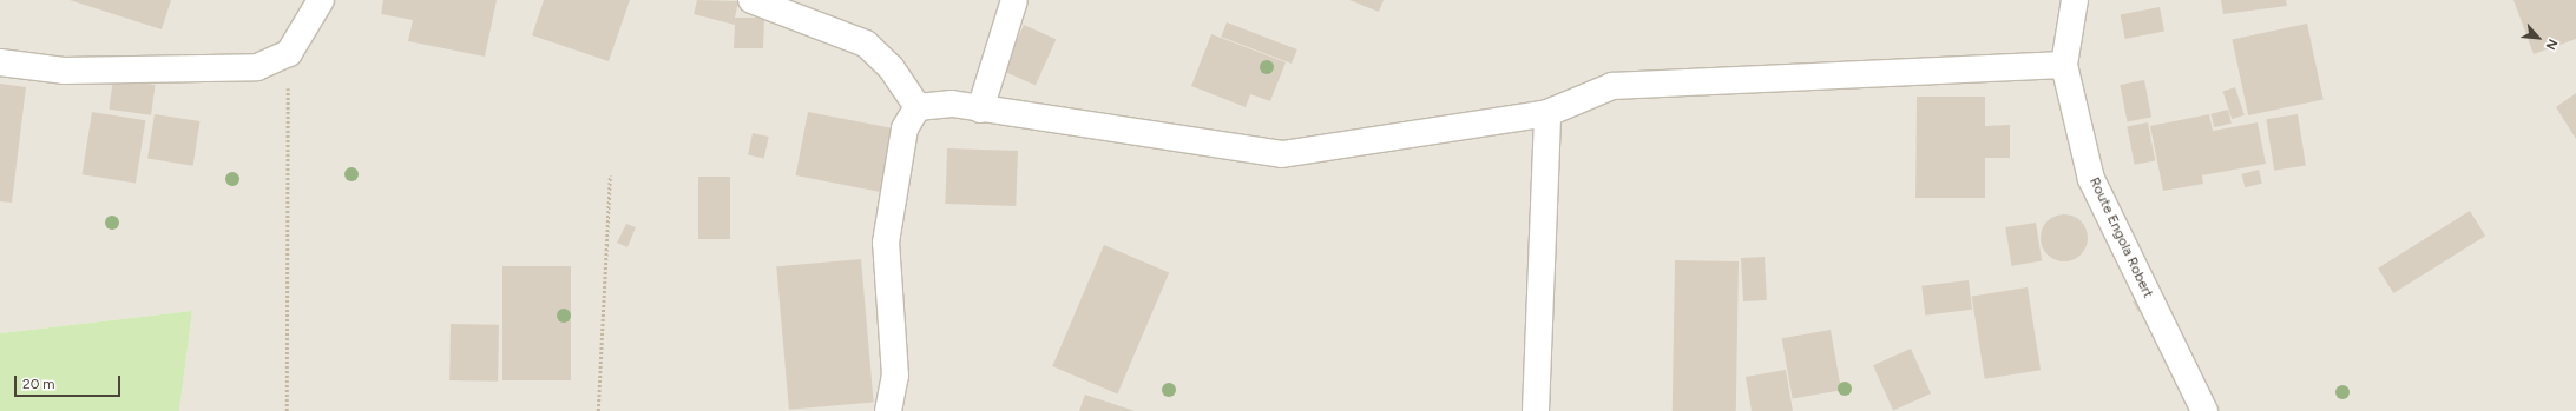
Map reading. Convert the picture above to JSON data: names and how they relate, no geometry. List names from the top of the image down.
{
  "streets": {
    "street": ["Route Engola Robert"]
  },
  "scale_bar": "20 m",
  "north": "bottom right"
}
